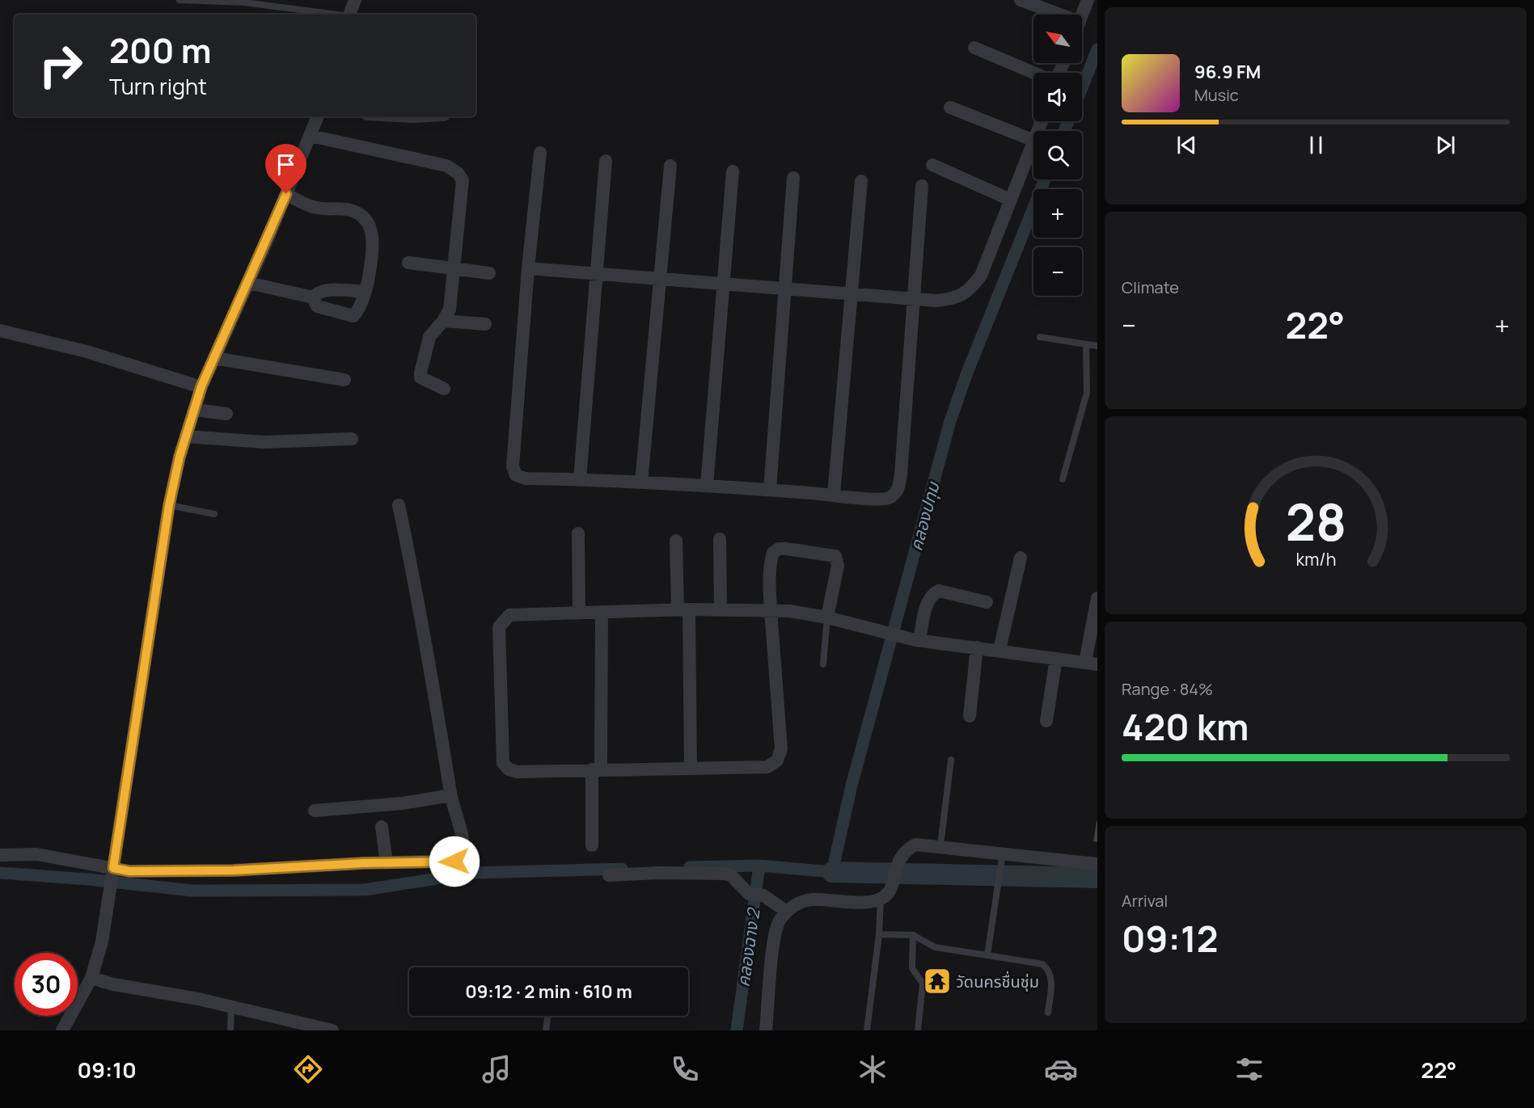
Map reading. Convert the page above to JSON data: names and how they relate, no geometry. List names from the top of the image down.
{
  "water": ["คลองปทุม", "คลองฉาง 2"],
  "places": {
    "temple": ["วัดนครชื่นชุ่ม"]
  },
  "north": "top left",
  "page": {
    "map_buttons": ["+", "−"],
    "turn": ["200 m", "Turn right"],
    "song": ["96.9 FM", "Music"],
    "tile": [
      "Climate",
      ["Range · 84%", "420 km"],
      ["Arrival", "09:12"]
    ],
    "heat": ["−", "22°", "+"],
    "limit": "30",
    "trip": "09:12 · 2 min · 610 m",
    "tabs": ["09:10", "22°"],
    "gauge": ["28", "km/h"]
  }
}
